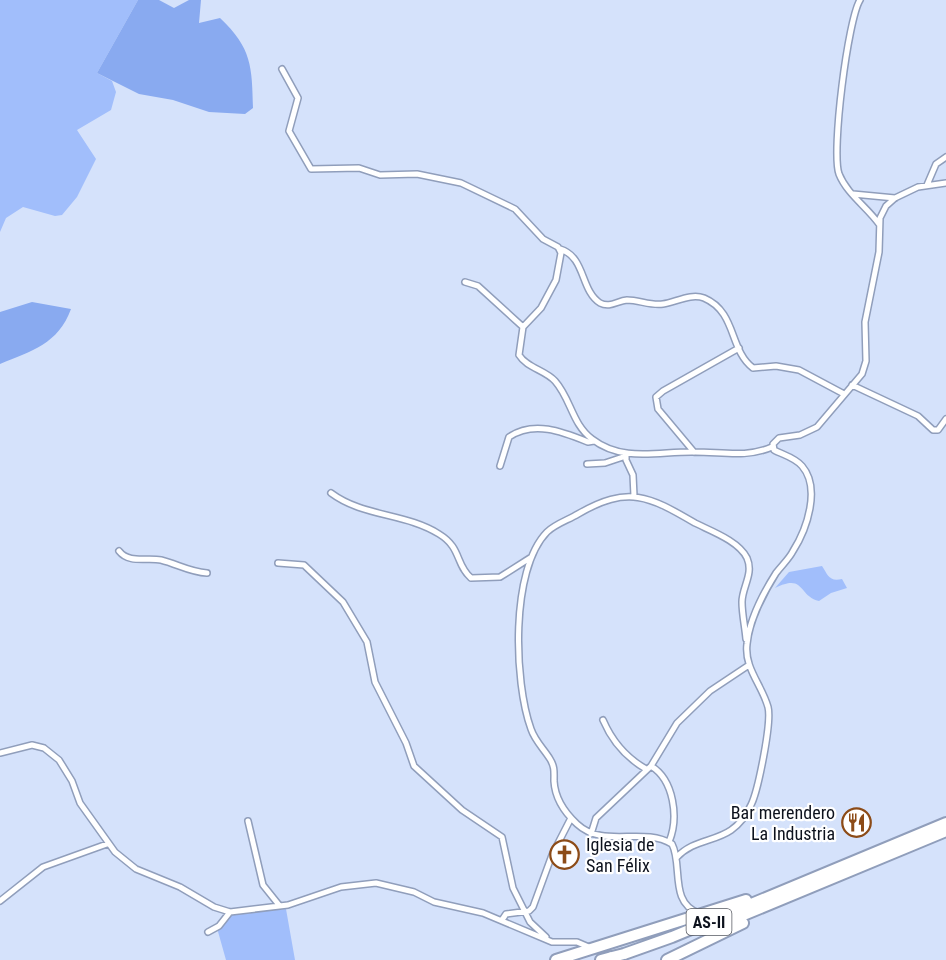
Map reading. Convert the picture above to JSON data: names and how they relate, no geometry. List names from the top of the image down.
{
  "streets": {
    "highway": ["AS-II"]
  },
  "places": {
    "restaurant": ["Bar merendero La Industria"],
    "church": ["Iglesia de San Félix"]
  }
}
